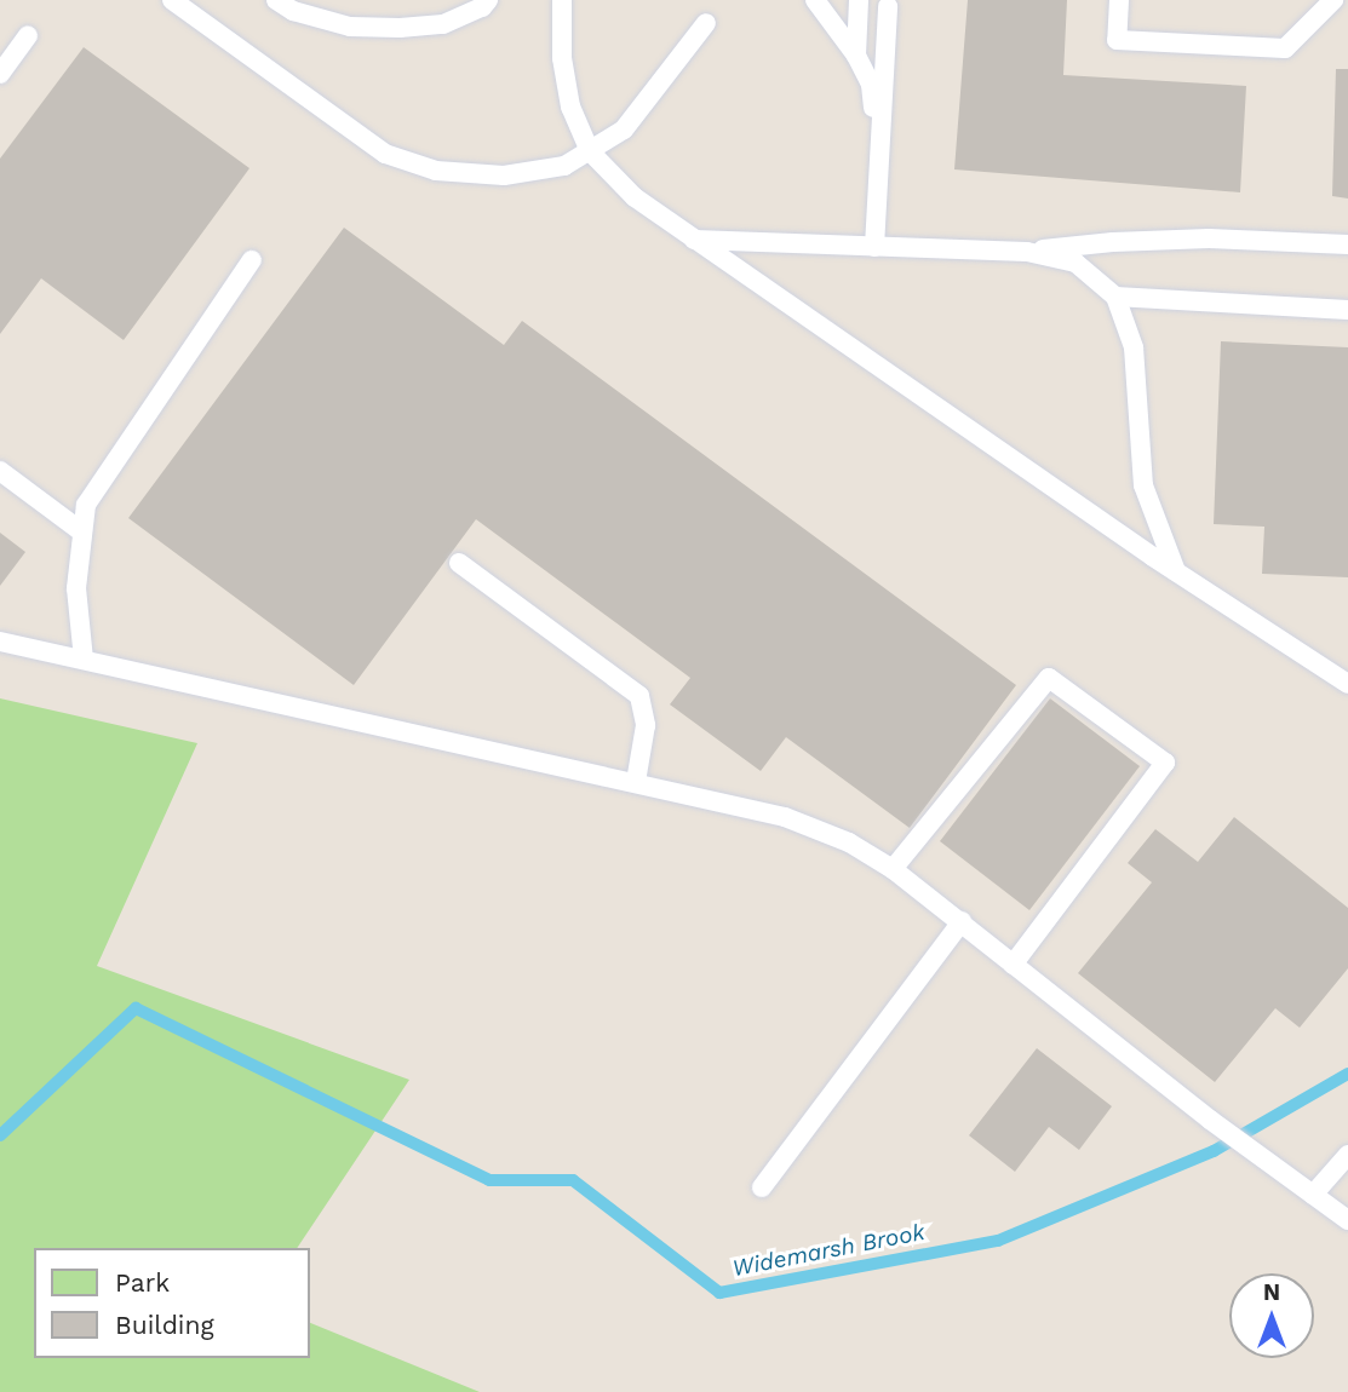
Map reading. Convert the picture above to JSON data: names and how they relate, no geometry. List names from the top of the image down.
{
  "water": ["Widemarsh Brook"],
  "legend": ["Park", "Building"],
  "north": "top"
}
